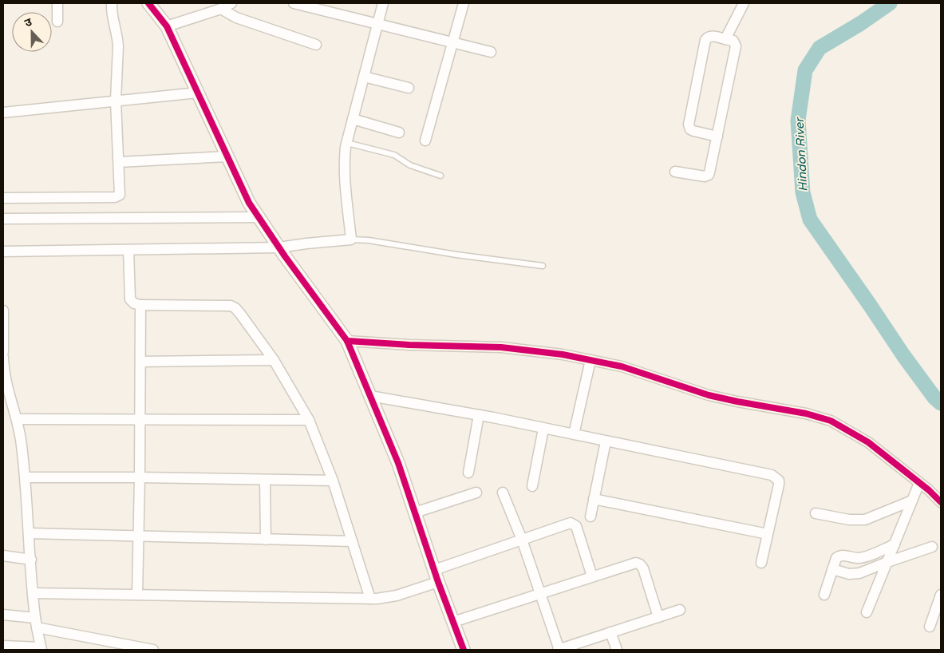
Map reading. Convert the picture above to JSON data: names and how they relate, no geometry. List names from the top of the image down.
{
  "water": ["Hindon River"],
  "north": "top"
}
